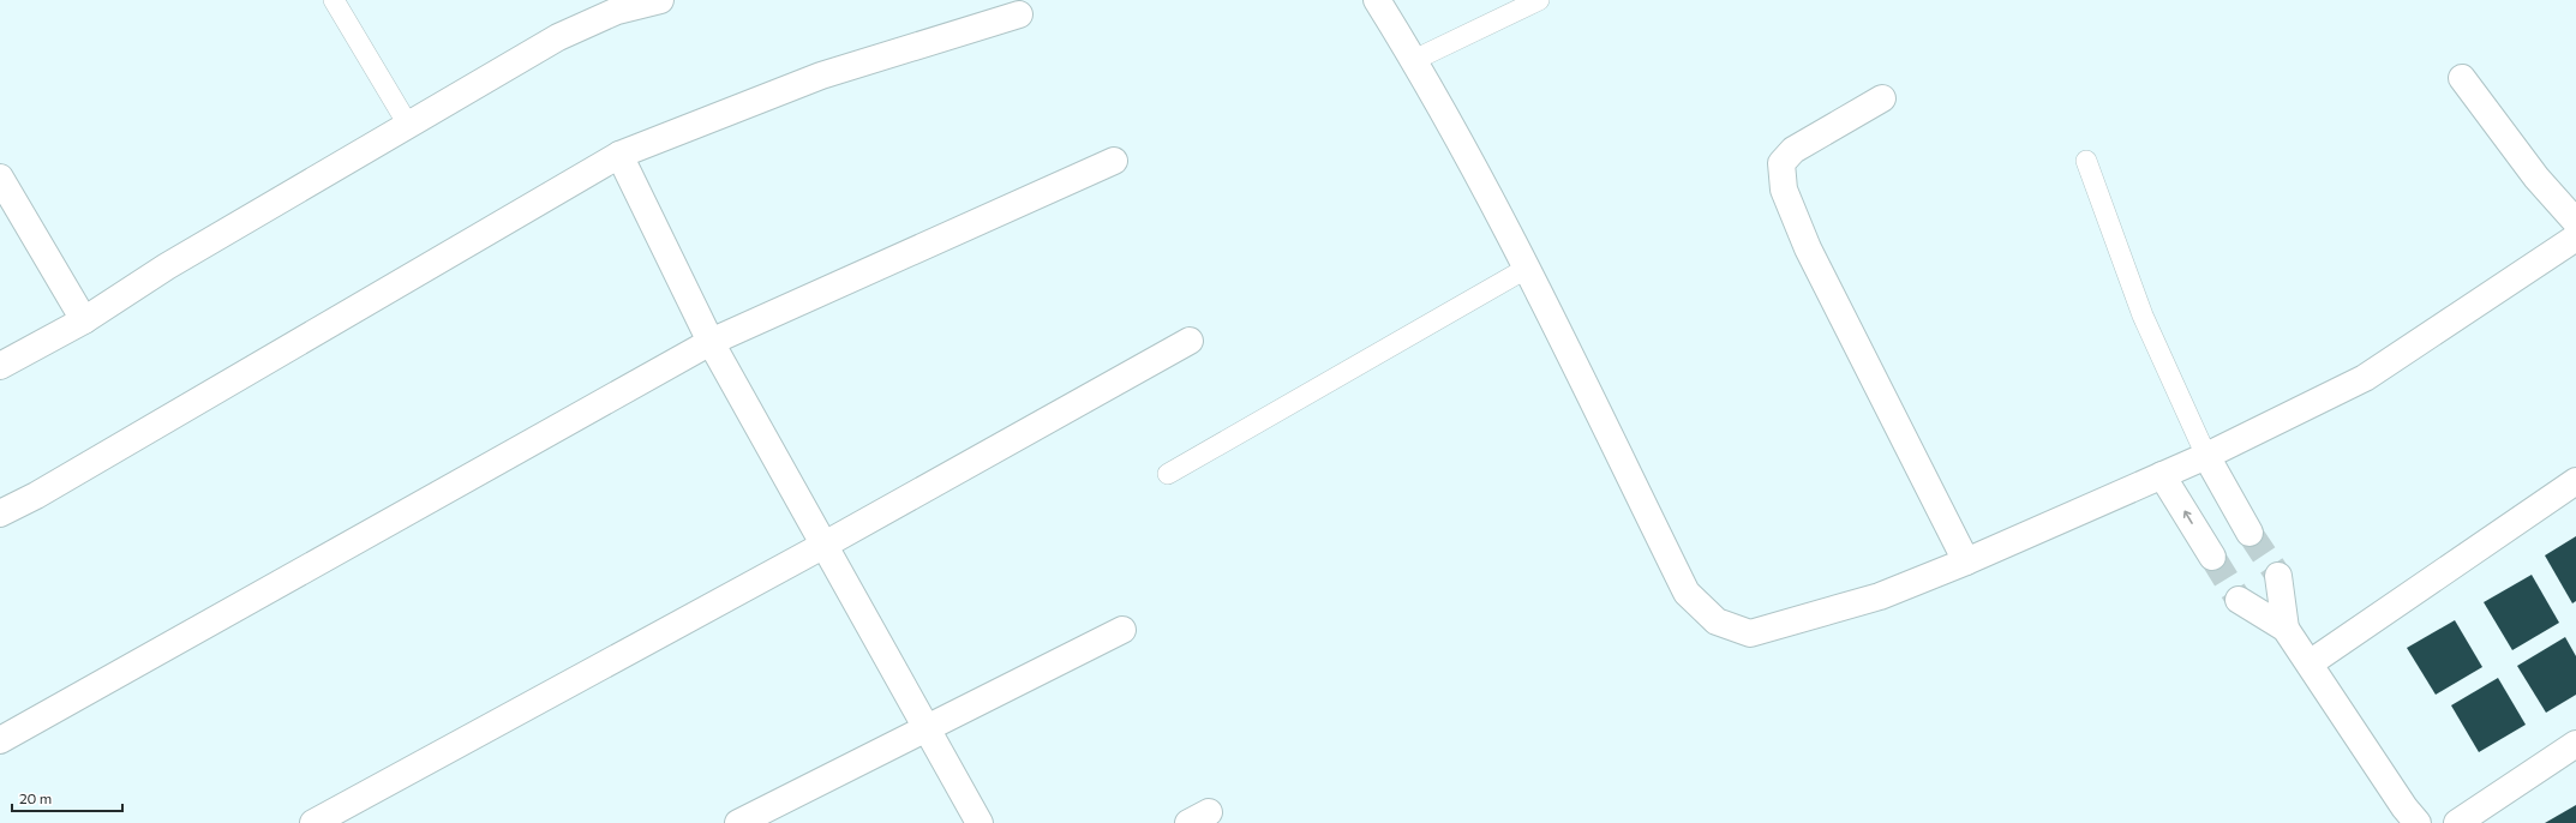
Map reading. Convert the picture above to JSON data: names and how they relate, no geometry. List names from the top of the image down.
{
  "scale_bar": "20 m"
}
